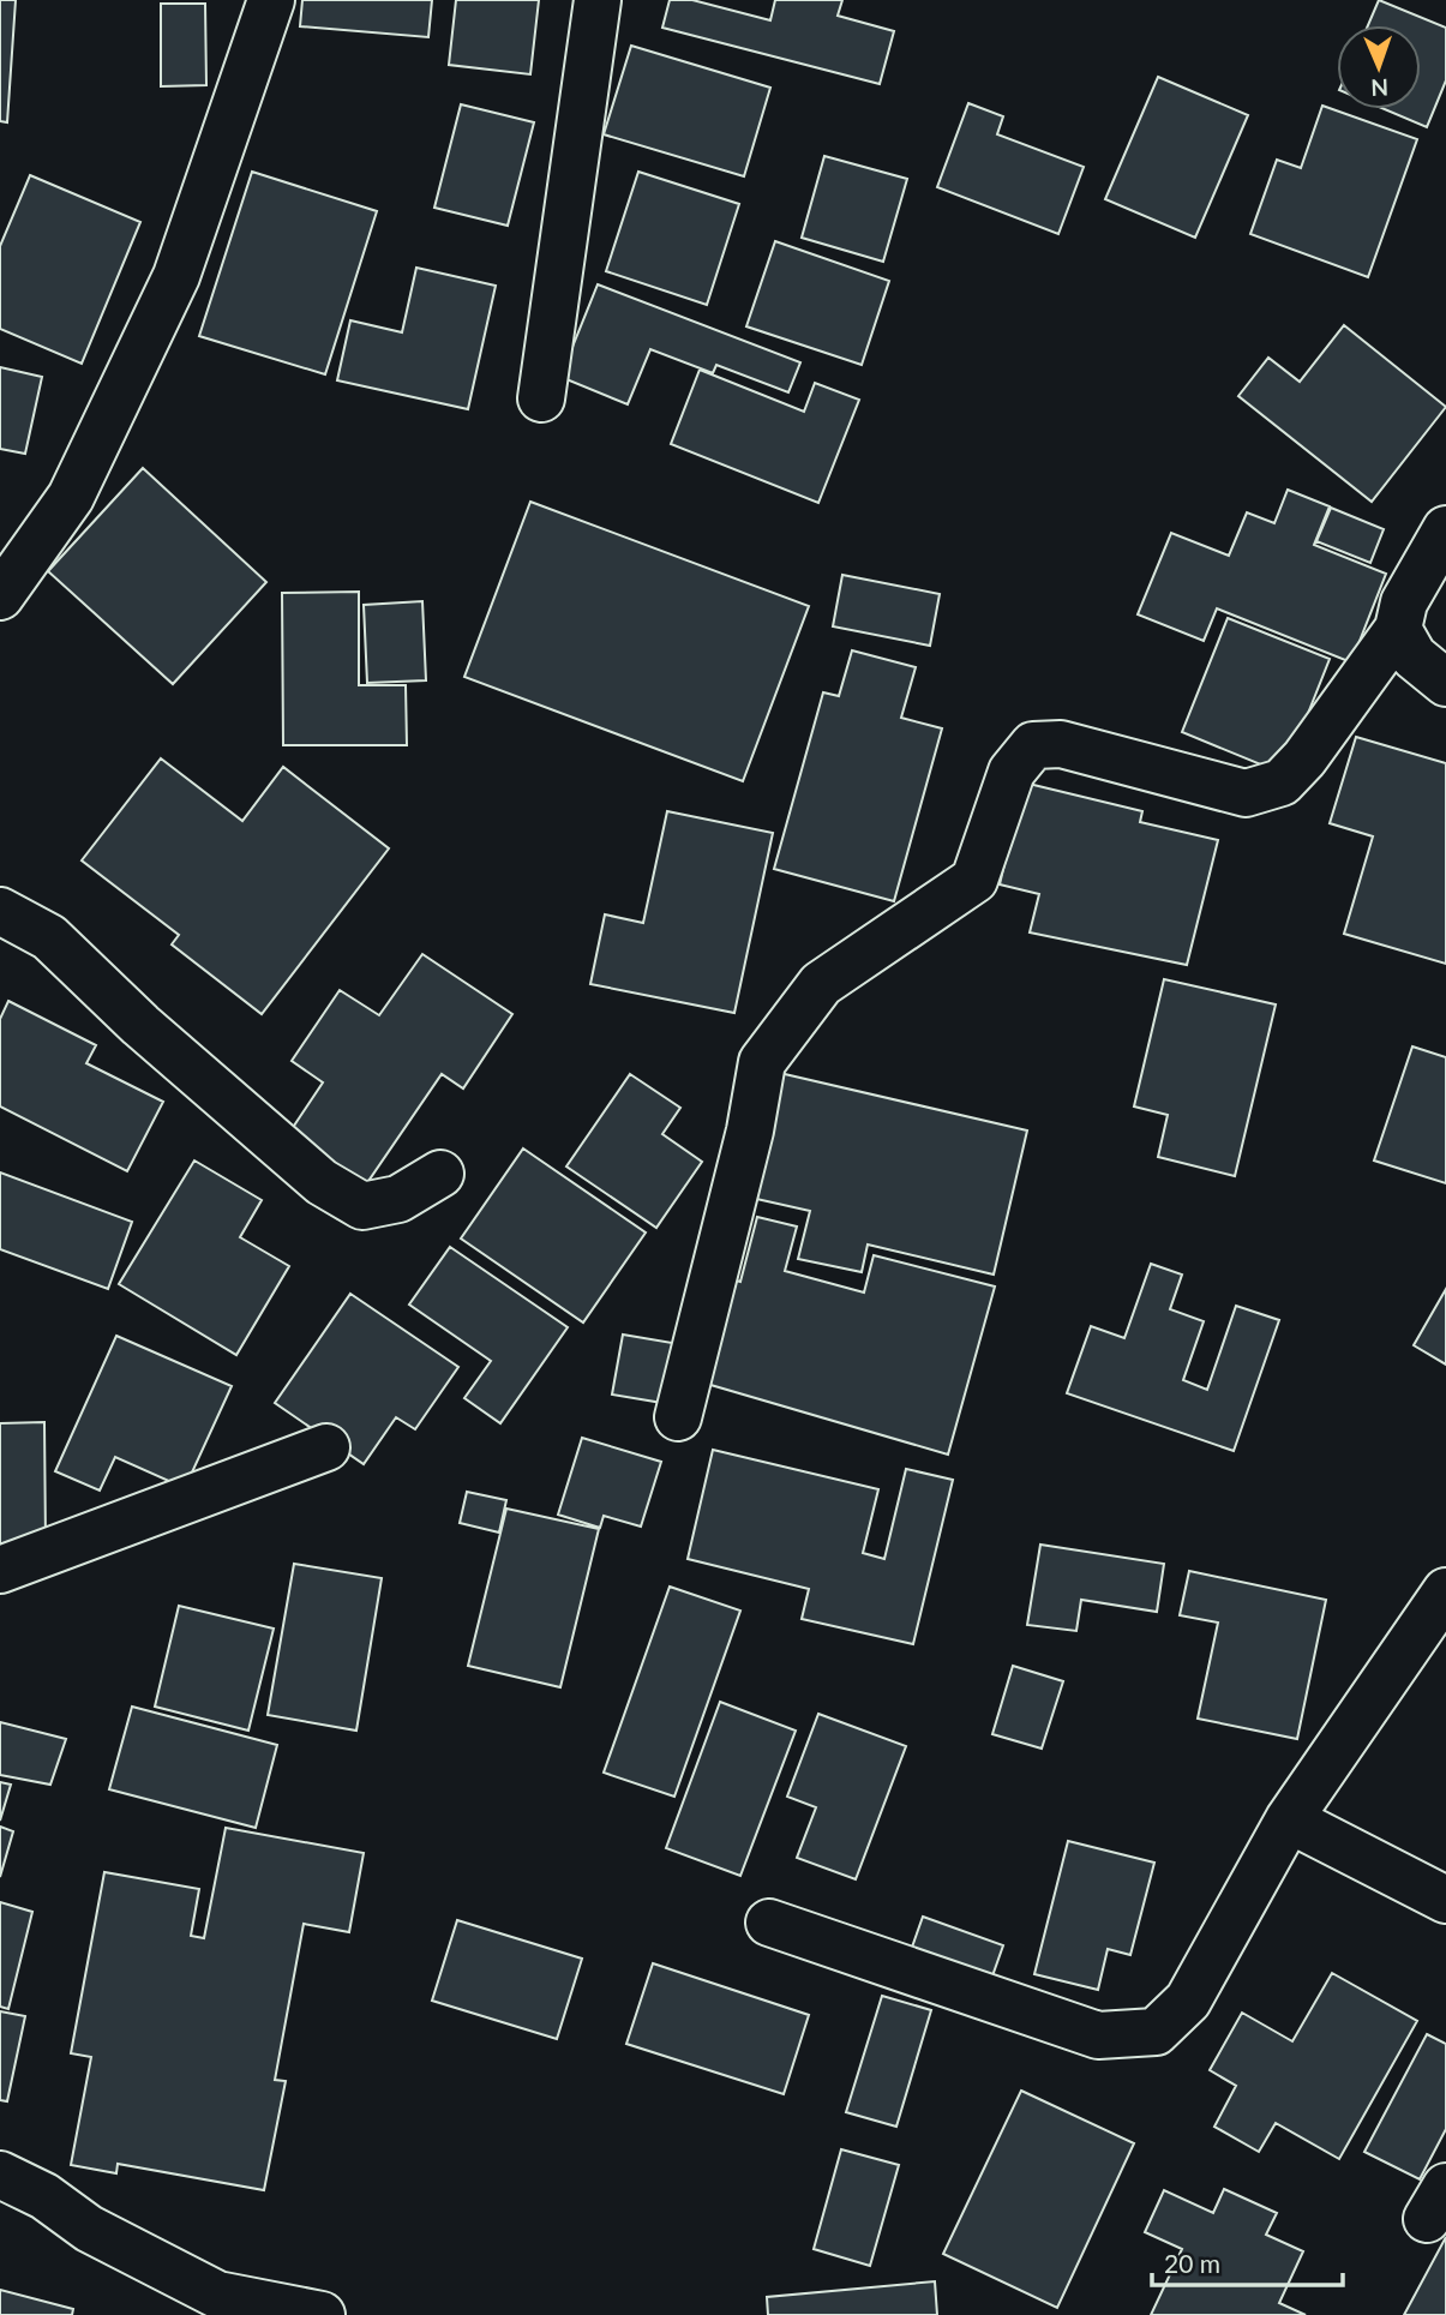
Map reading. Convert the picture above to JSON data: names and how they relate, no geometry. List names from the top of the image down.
{
  "scale_bar": "20 m",
  "north": "bottom"
}
